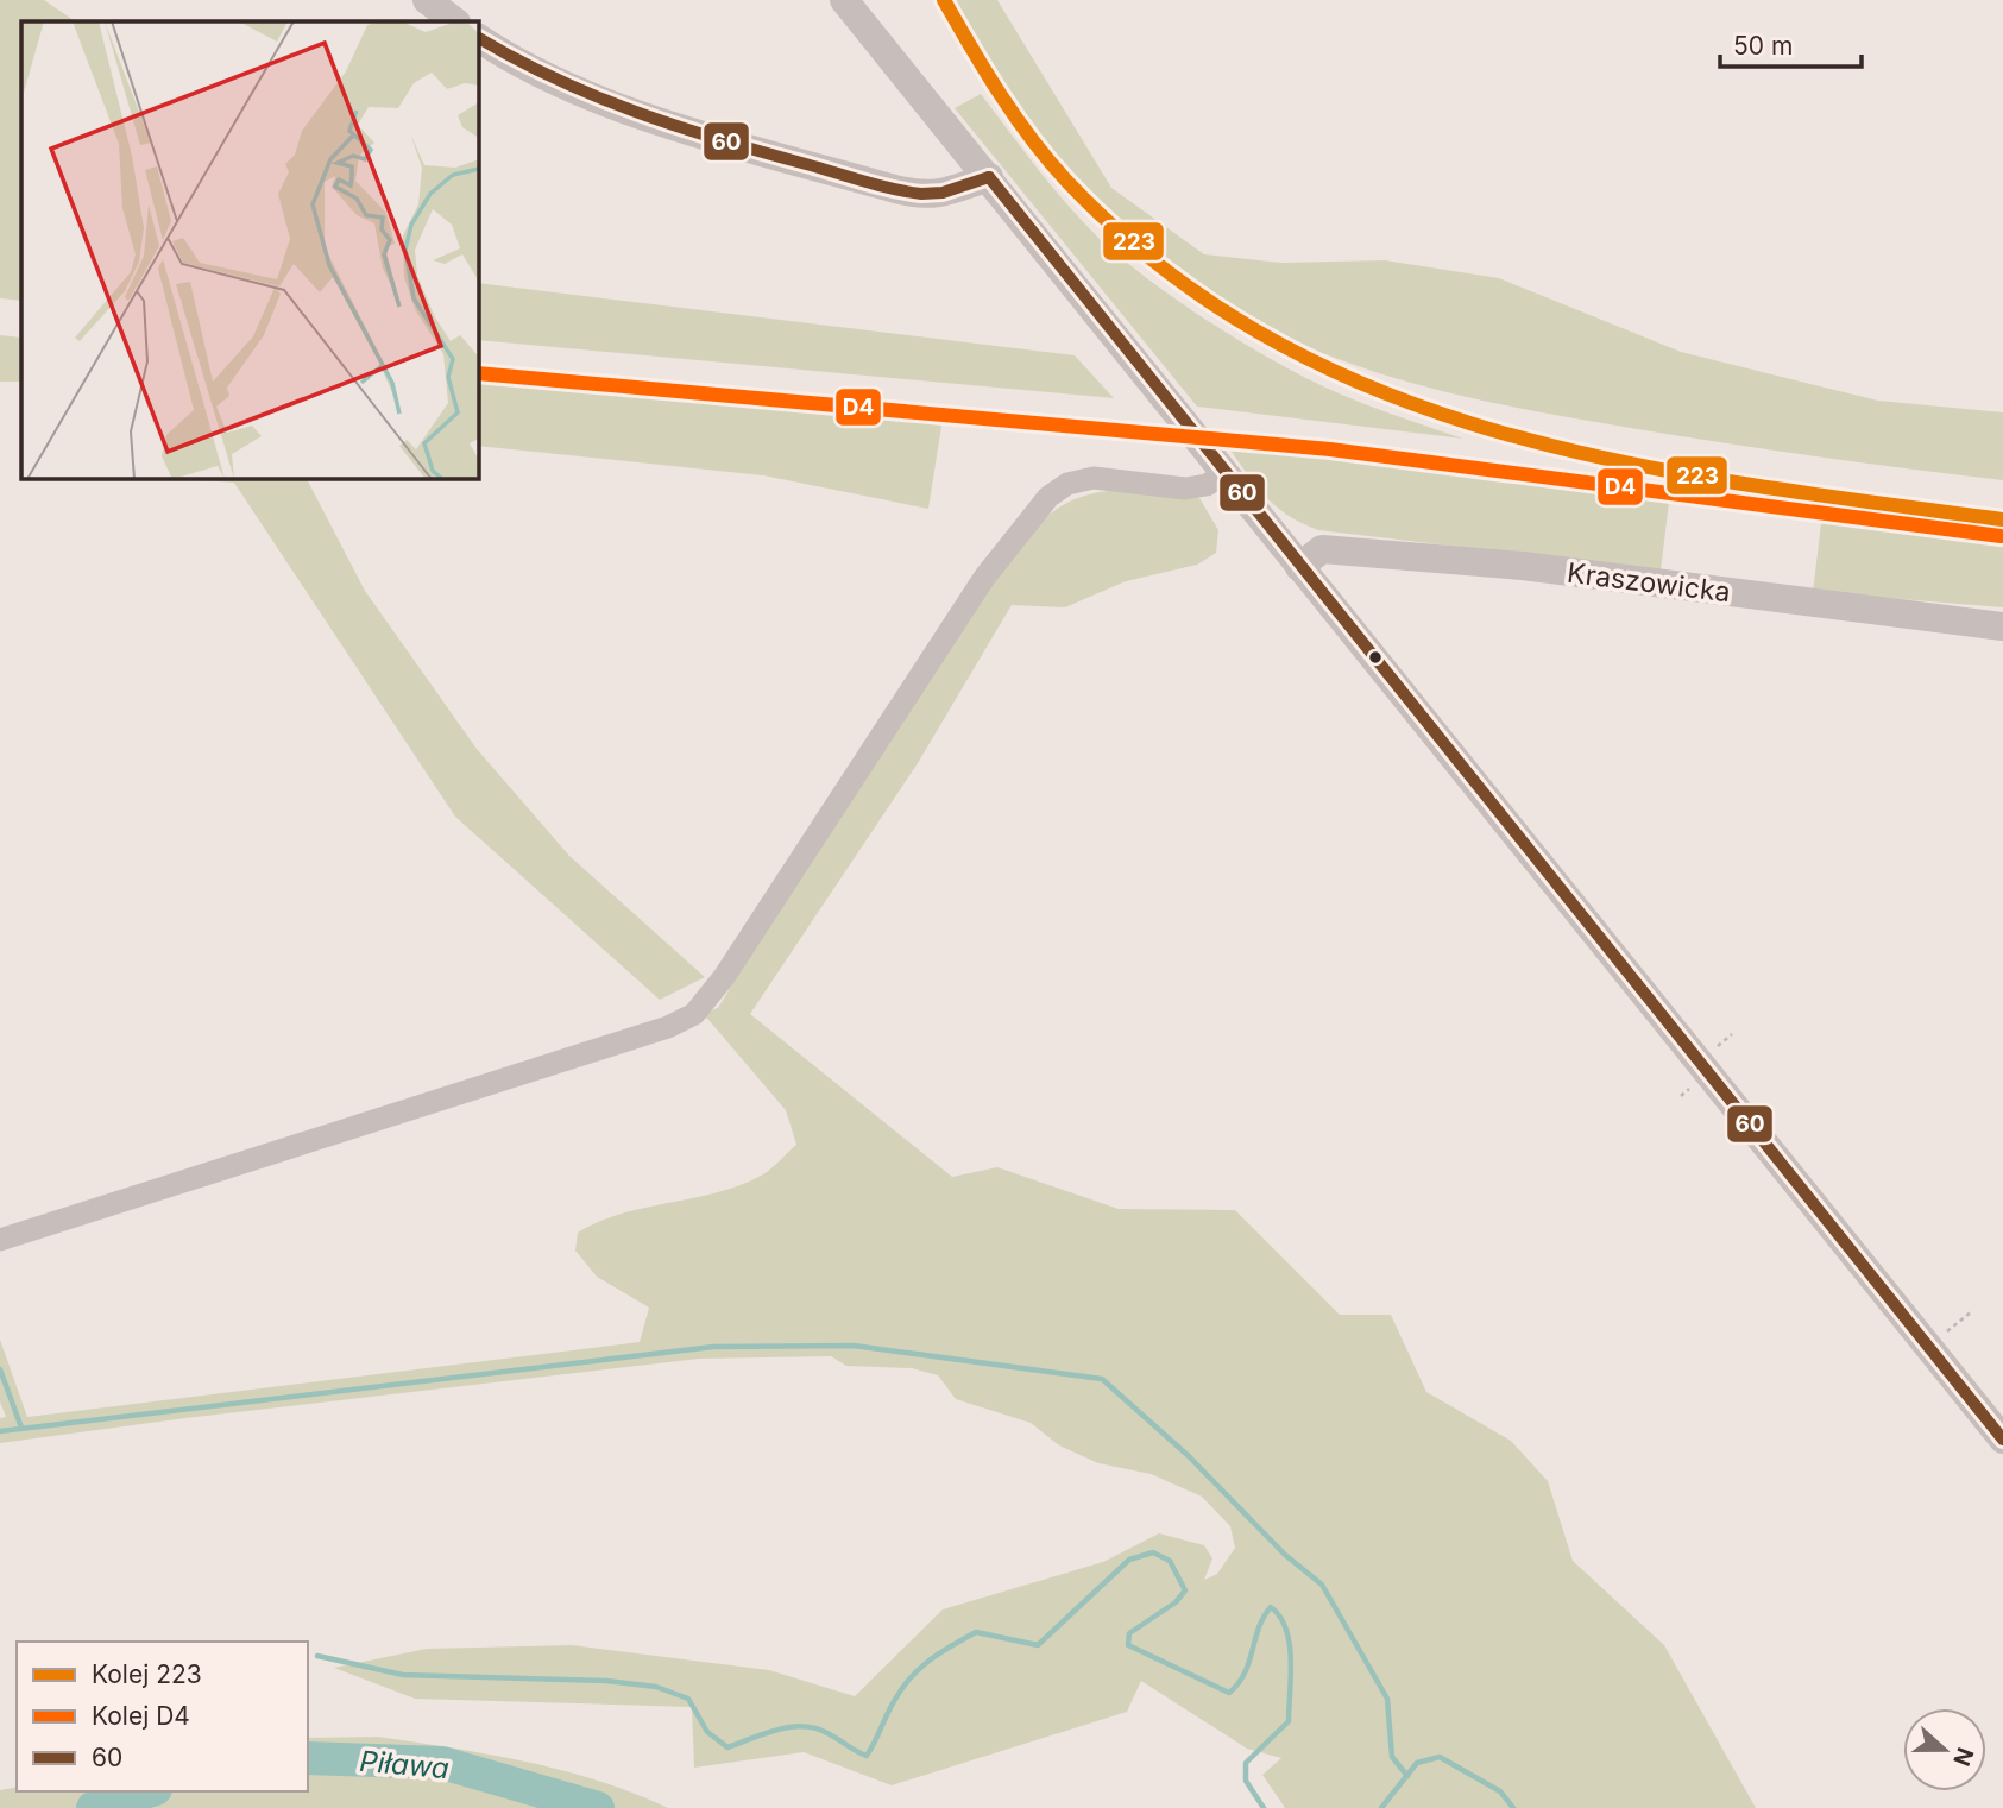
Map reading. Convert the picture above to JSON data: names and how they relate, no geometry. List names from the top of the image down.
{
  "streets": {
    "street": ["Kraszowicka"]
  },
  "water": ["Piława"],
  "lines": ["rail line 223", "transit line 60", "rail line D4"],
  "legend": ["Kolej 223", "Kolej D4", "60"],
  "scale_bar": "50 m",
  "north": "right"
}
